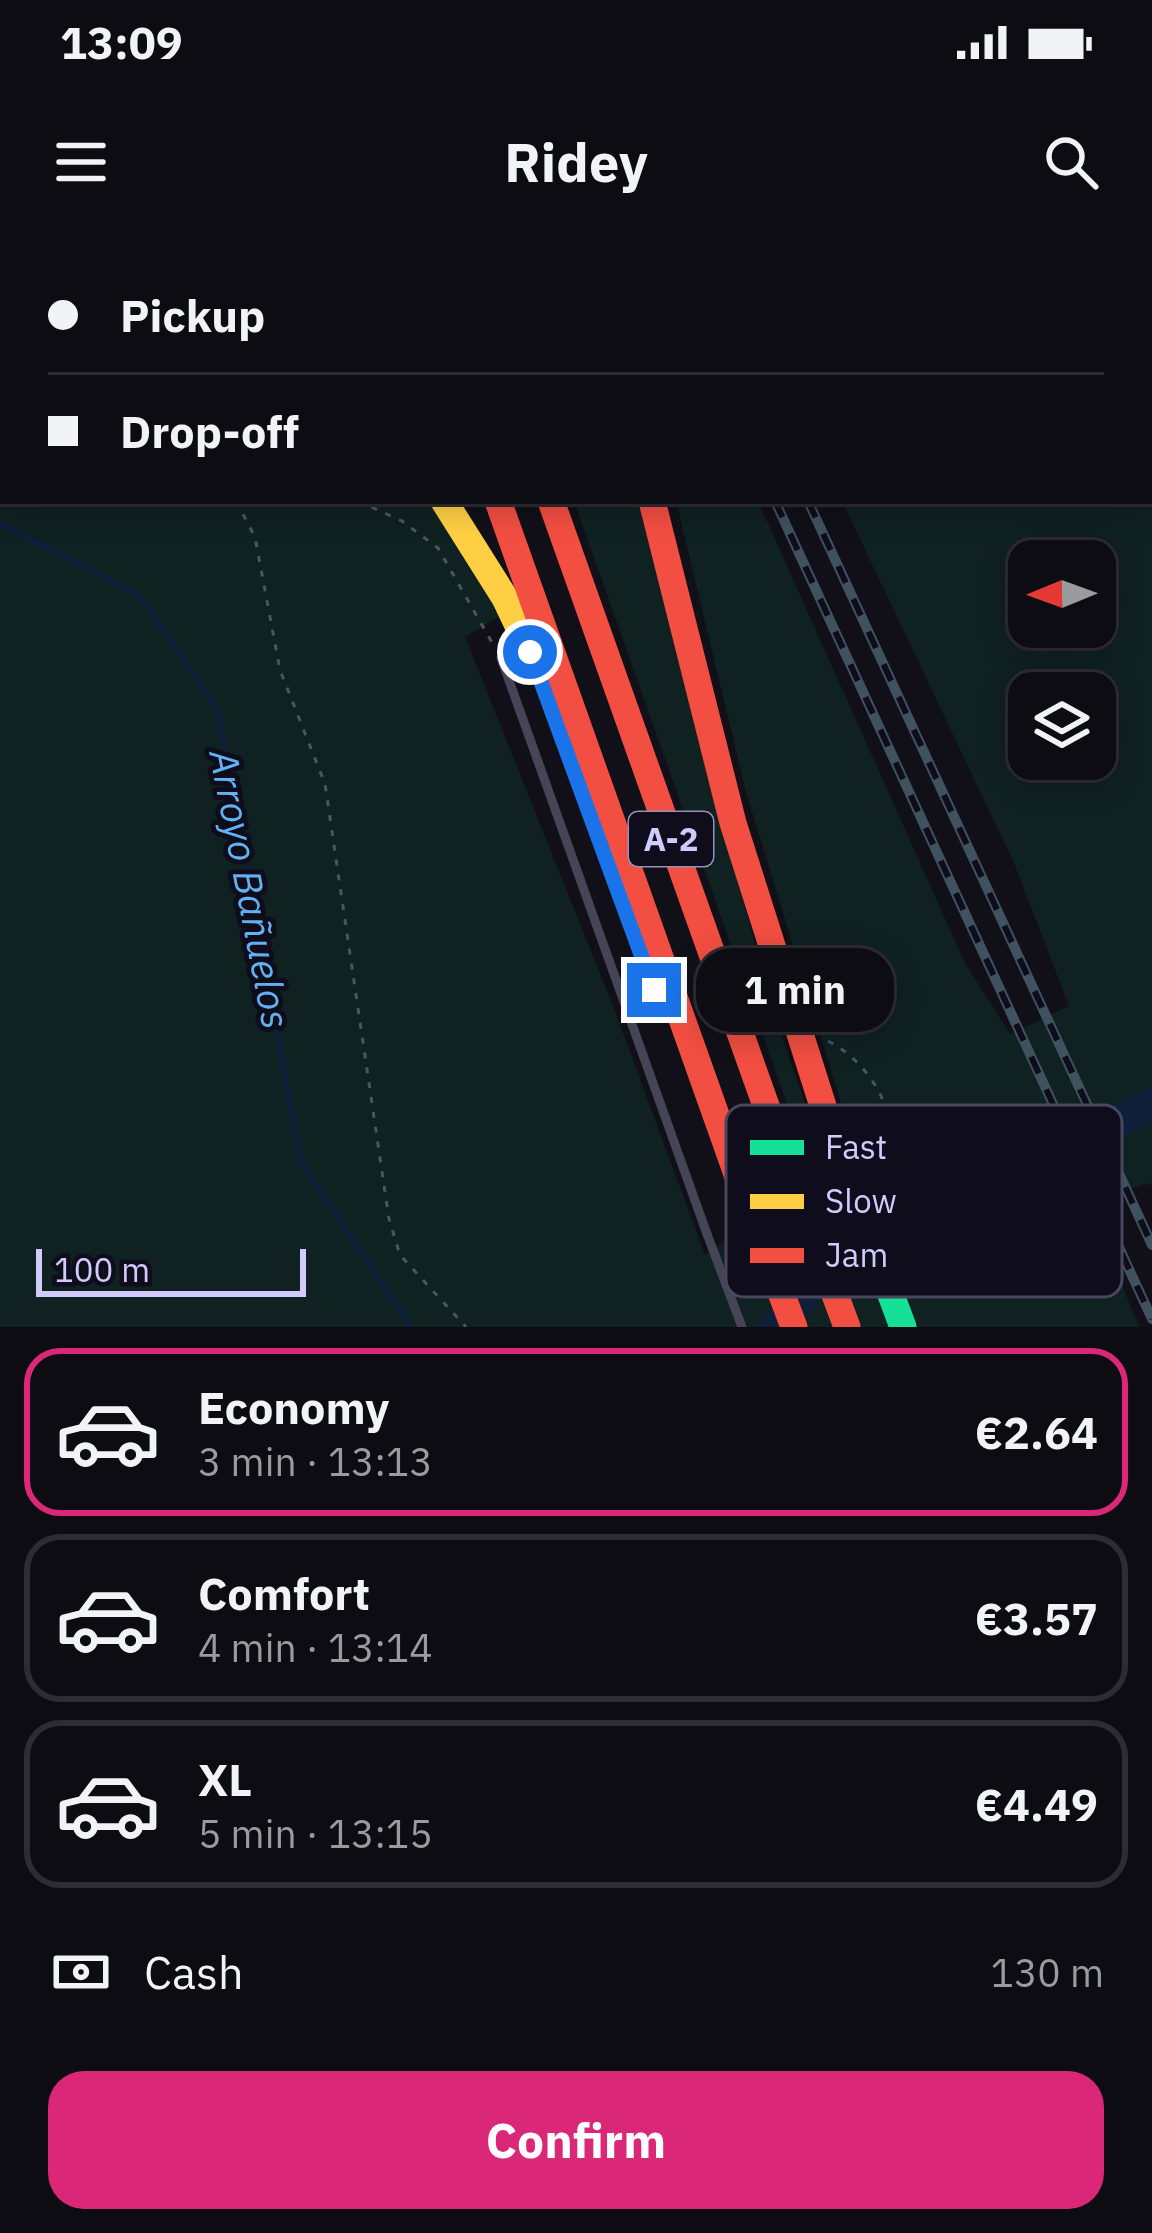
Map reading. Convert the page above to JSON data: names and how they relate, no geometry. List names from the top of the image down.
{
  "streets": {
    "main road": ["A-2"]
  },
  "water": ["Arroyo Bañuelos"],
  "legend": ["Fast", "Slow", "Jam"],
  "scale_bar": "100 m",
  "north": "left",
  "page": {
    "status": "13:09",
    "header": "Ridey",
    "banner": ["Pickup", "Drop-off"],
    "bubble": "1 min",
    "scale": "100 m",
    "list": [
      {
        "name": "Economy",
        "note": "3 min · 13:13",
        "value": "€2.64"
      },
      {
        "name": "Comfort",
        "note": "4 min · 13:14",
        "value": "€3.57"
      },
      {
        "name": "XL",
        "note": "5 min · 13:15",
        "value": "€4.49"
      }
    ],
    "pay": ["Cash", "130 m"],
    "buttons": "Confirm"
  }
}
